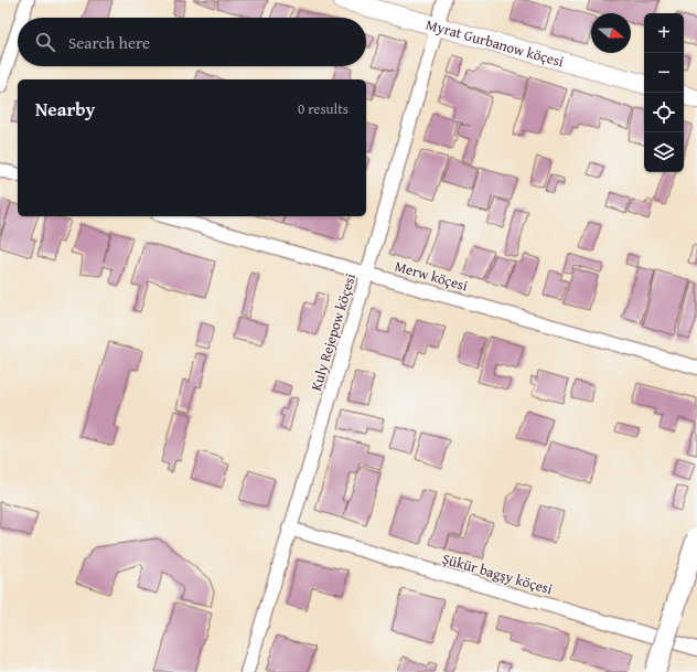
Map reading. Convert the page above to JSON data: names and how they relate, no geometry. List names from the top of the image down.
{
  "streets": {
    "street": [
      "Myrat Gurbanow köçesi",
      "Merw köçesi",
      "Kuly Rejepow köçesi",
      "Şükür bagşy köçesi"
    ]
  },
  "crossings": [
    ["Myrat Gurbanow köçesi", "Kuly Rejepow köçesi"],
    ["Merw köçesi", "Kuly Rejepow köçesi"],
    ["Kuly Rejepow köçesi", "Şükür bagşy köçesi"]
  ],
  "north": "right",
  "page": {
    "map_buttons": ["+", "−"],
    "search": "Search here",
    "heading": ["Nearby", "0 results"]
  }
}
